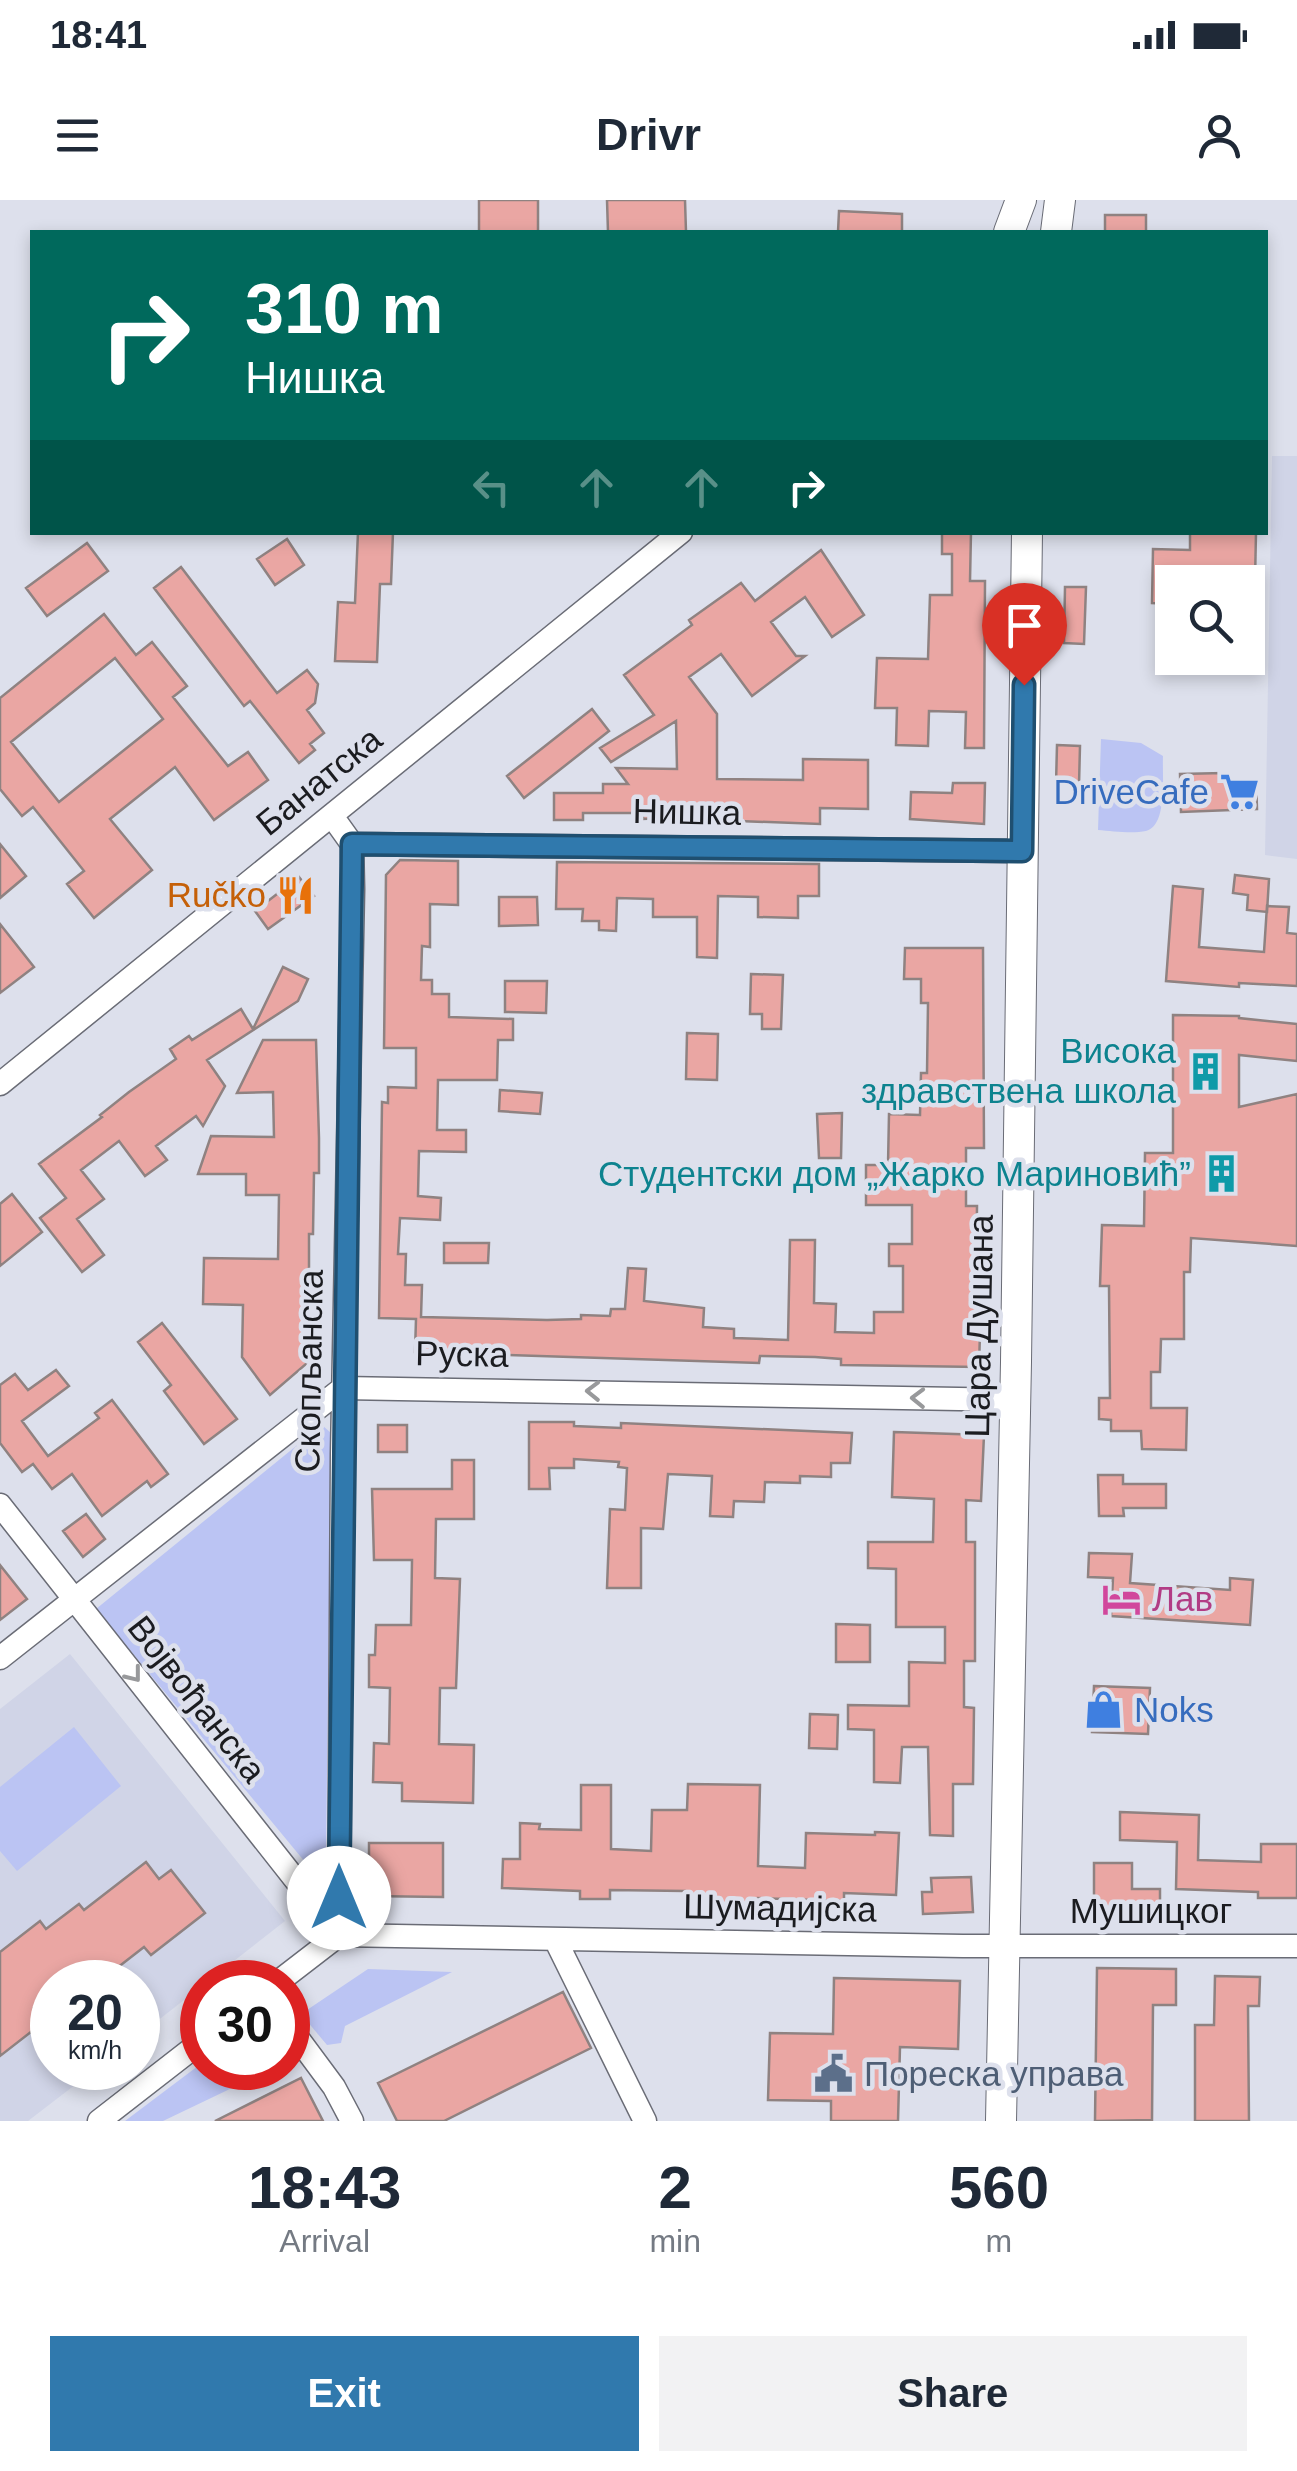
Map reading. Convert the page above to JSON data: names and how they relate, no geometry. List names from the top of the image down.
{
  "streets": {
    "main road": ["Цара Душана"],
    "street": [
      "Банатска",
      "Нишка",
      "Руска",
      "Скопљанска",
      "Војвођанска",
      "Шумадијска",
      "Мушицког"
    ]
  },
  "crossings": [
    ["Нишка", "Цара Душана"],
    ["Нишка", "Скопљанска"],
    ["Цара Душана", "Руска"],
    ["Цара Душана", "Шумадијска"],
    ["Цара Душана", "Мушицког"],
    ["Руска", "Скопљанска"],
    ["Скопљанска", "Војвођанска"],
    ["Скопљанска", "Шумадијска"],
    ["Војвођанска", "Шумадијска"],
    ["Шумадијска", "Мушицког"]
  ],
  "one_way": ["Руска", "Војвођанска"],
  "places": {
    "supermarket": ["DriveCafe"],
    "restaurant": ["Ručko"],
    "building": ["Висока здравствена школа", "Студентски дом „Жарко Мариновић”"],
    "hotel": ["Лав"],
    "shop": ["Noks"],
    "public building": ["Пореска управа"]
  },
  "page": {
    "status": "18:41",
    "header": "Drivr",
    "turn": ["310 m", "Нишка"],
    "speed": "20 km/h",
    "limit": "30",
    "eta": [
      "18:43",
      "Arrival",
      "2",
      "min",
      "560",
      "m"
    ],
    "buttons": ["Exit", "Share"]
  }
}
